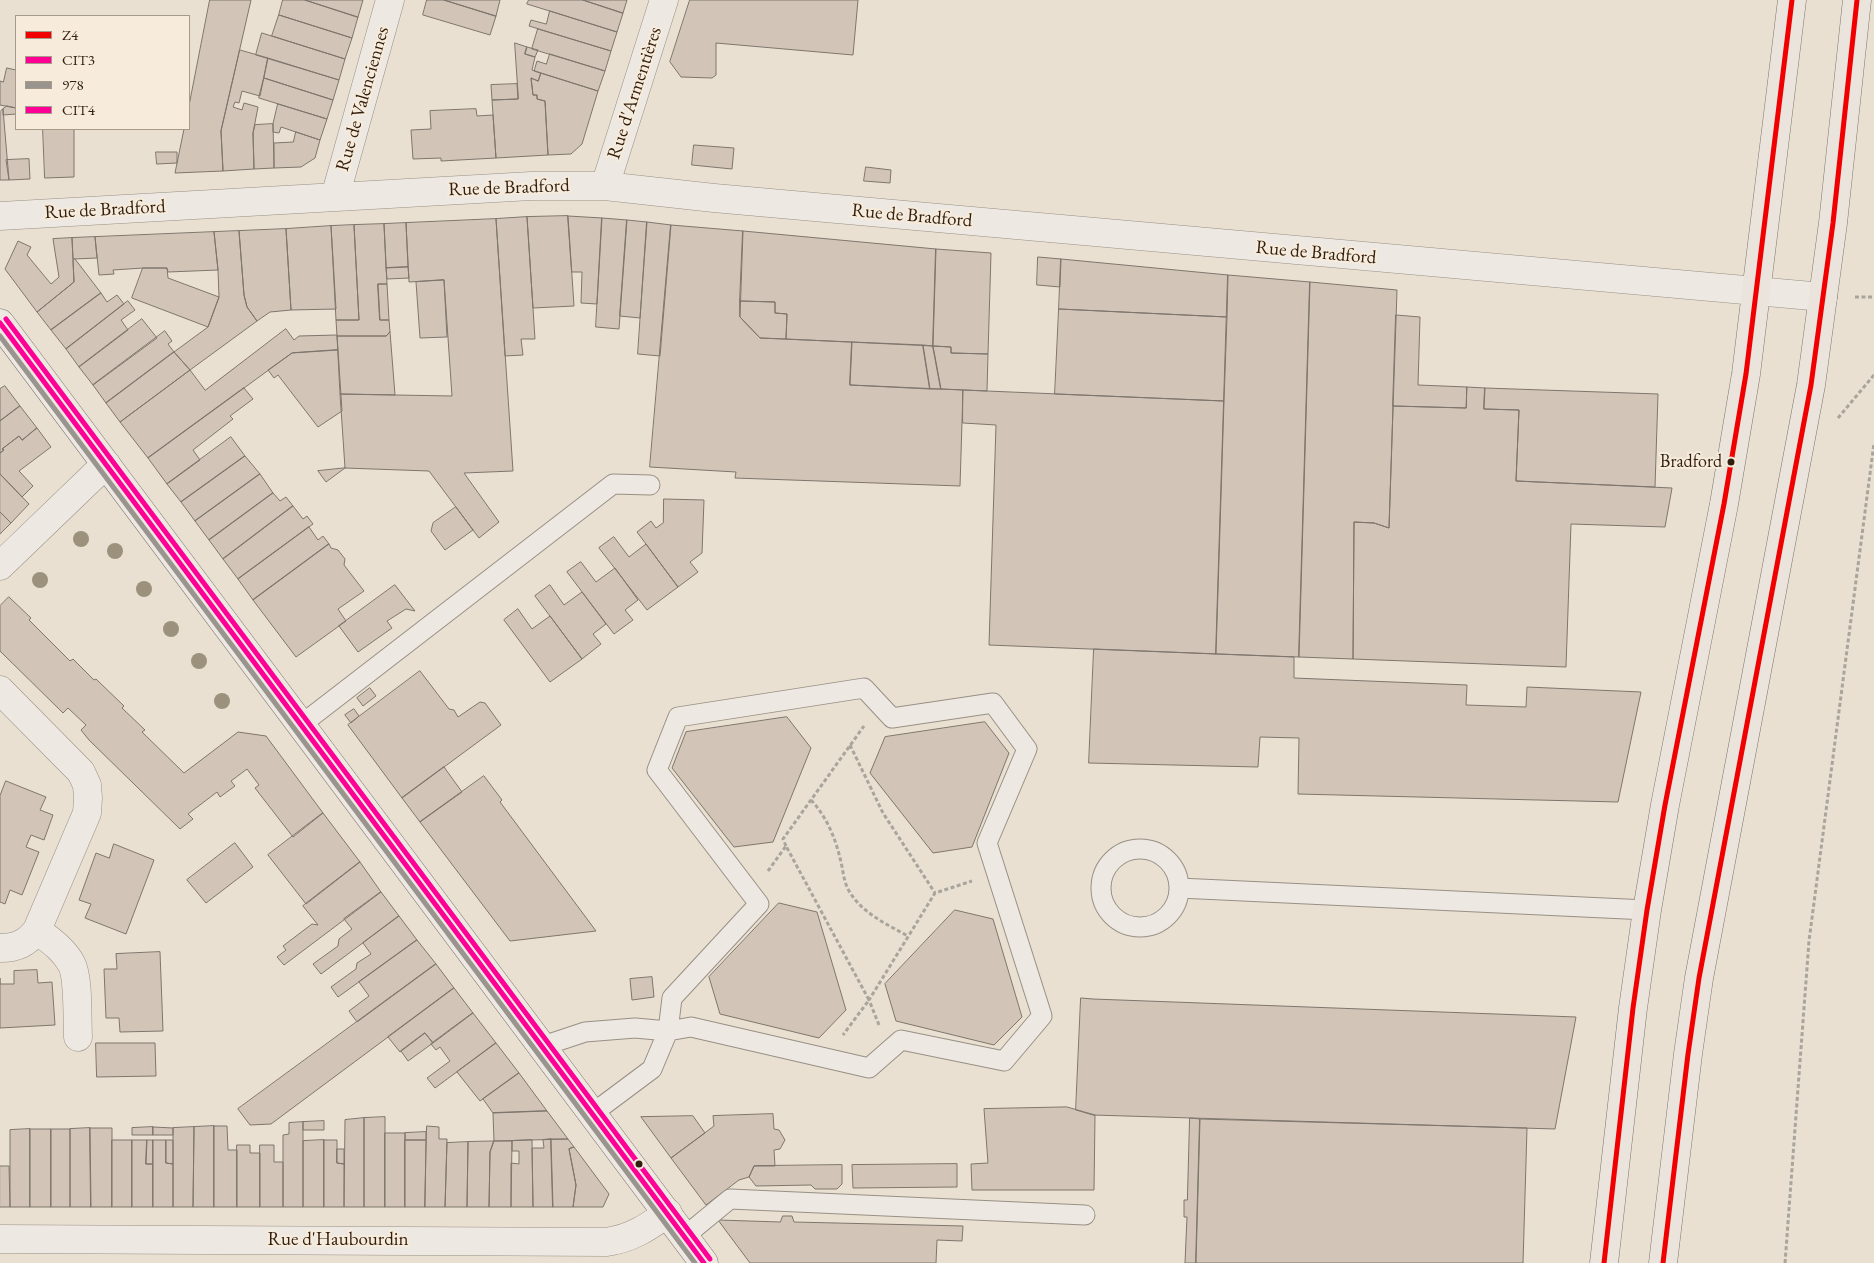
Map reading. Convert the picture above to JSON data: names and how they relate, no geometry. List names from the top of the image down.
{
  "streets": {
    "street": [
      "Rue d'Armentières",
      "Rue de Valenciennes",
      "Rue de Bradford",
      "Rue d'Haubourdin"
    ]
  },
  "crossings": [
    ["Rue d'Armentières", "Rue de Bradford"],
    ["Rue de Valenciennes", "Rue de Bradford"]
  ],
  "places": ["Bradford"],
  "lines": [
    "transit line Z4",
    "transit line CIT4",
    "transit line CIT3",
    "transit line 978"
  ],
  "legend": [
    "Z4",
    "CIT3",
    "978",
    "CIT4"
  ]
}
